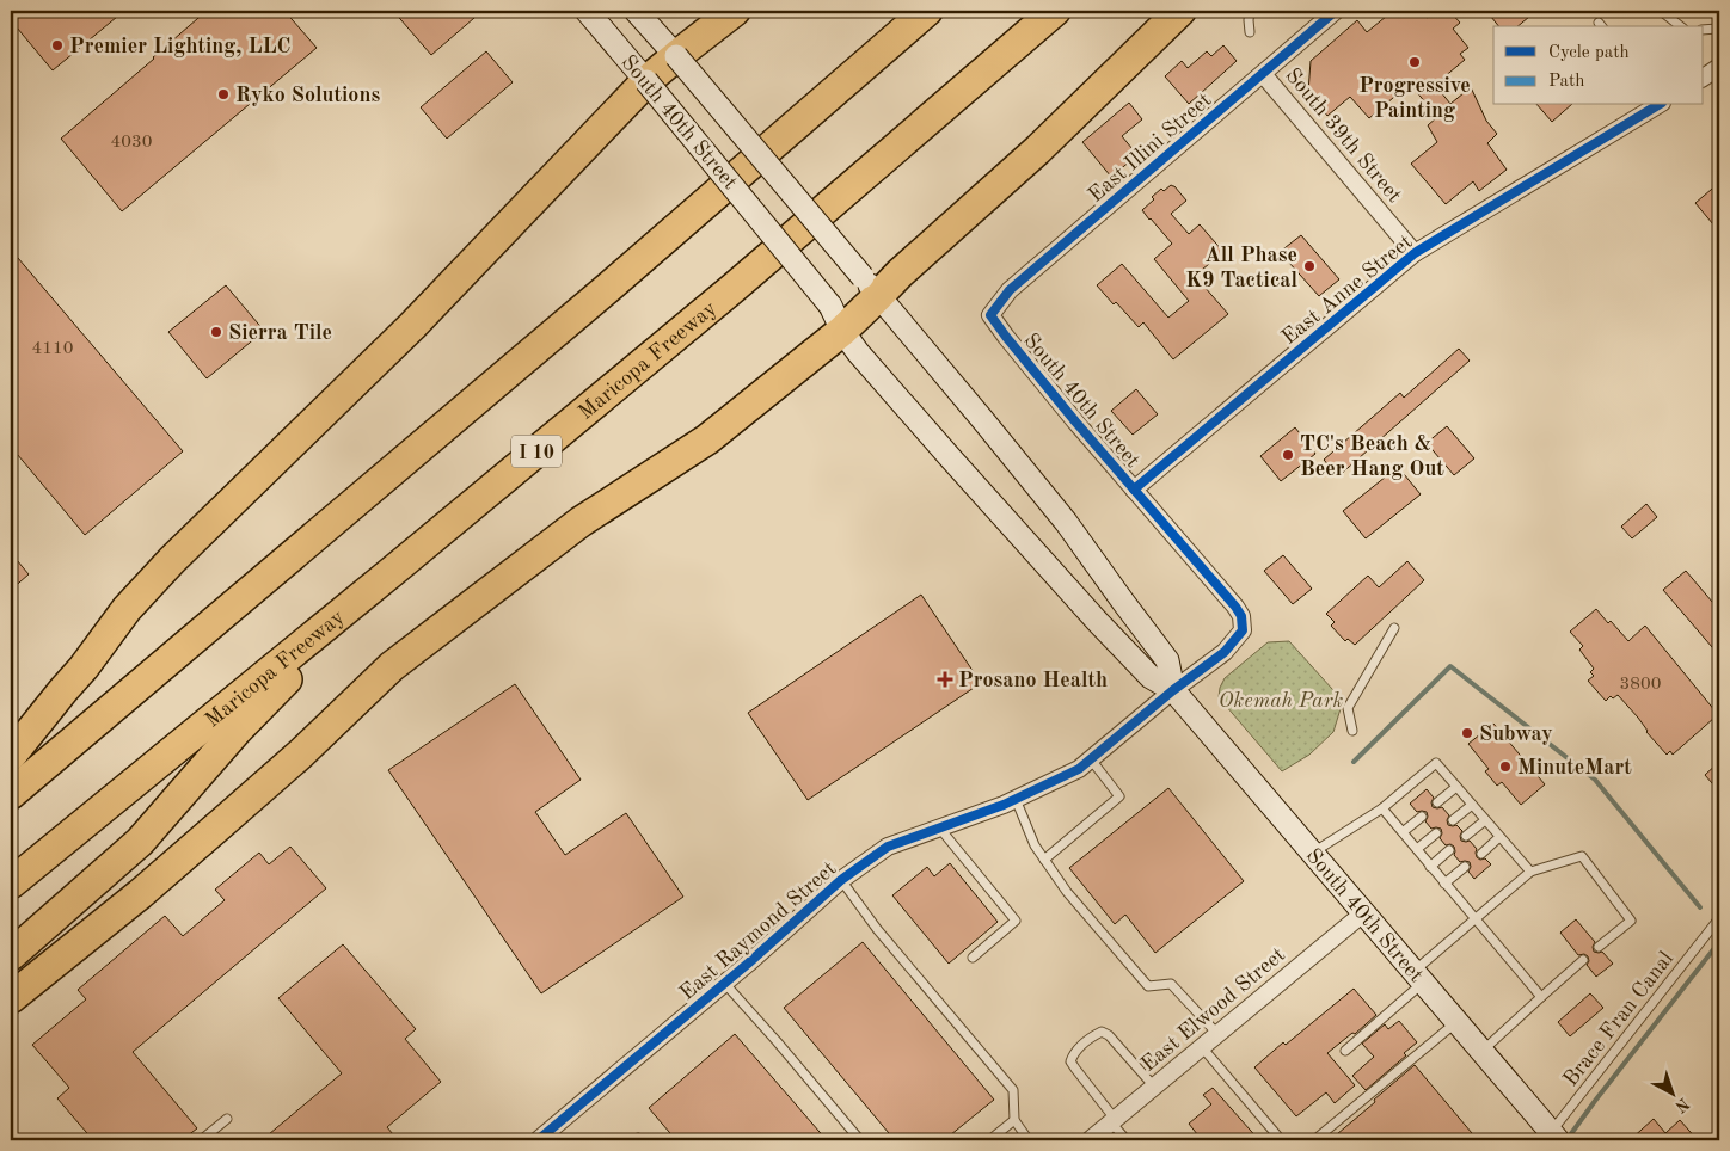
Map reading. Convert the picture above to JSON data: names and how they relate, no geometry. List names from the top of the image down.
{
  "streets": {
    "highway": ["Maricopa Freeway", "I 10"],
    "main road": ["South 40th Street"],
    "street": [
      "South 39th Street",
      "East Illini Street",
      "East Anne Street",
      "East Raymond Street",
      "East Elwood Street"
    ],
    "lane": ["Brace Fran Canal"]
  },
  "crossings": [
    ["South 40th Street", "East Illini Street"],
    ["South 40th Street", "East Anne Street"],
    ["South 40th Street", "East Raymond Street"],
    ["South 40th Street", "East Elwood Street"],
    ["South 40th Street", "Brace Fran Canal"],
    ["South 39th Street", "East Illini Street"],
    ["South 39th Street", "East Anne Street"]
  ],
  "parks": ["Okemah Park"],
  "places": {
    "other": [
      "Premier Lighting, LLC",
      "Progressive Painting",
      "Ryko Solutions",
      "All Phase K9 Tactical",
      "Sierra Tile",
      "TC's Beach & Beer Hang Out",
      "Subway",
      "MinuteMart"
    ],
    "health": ["Prosano Health"]
  },
  "house_numbers": ["4030", "4110", "3800"],
  "legend": ["Cycle path", "Path"],
  "north": "bottom right"
}
